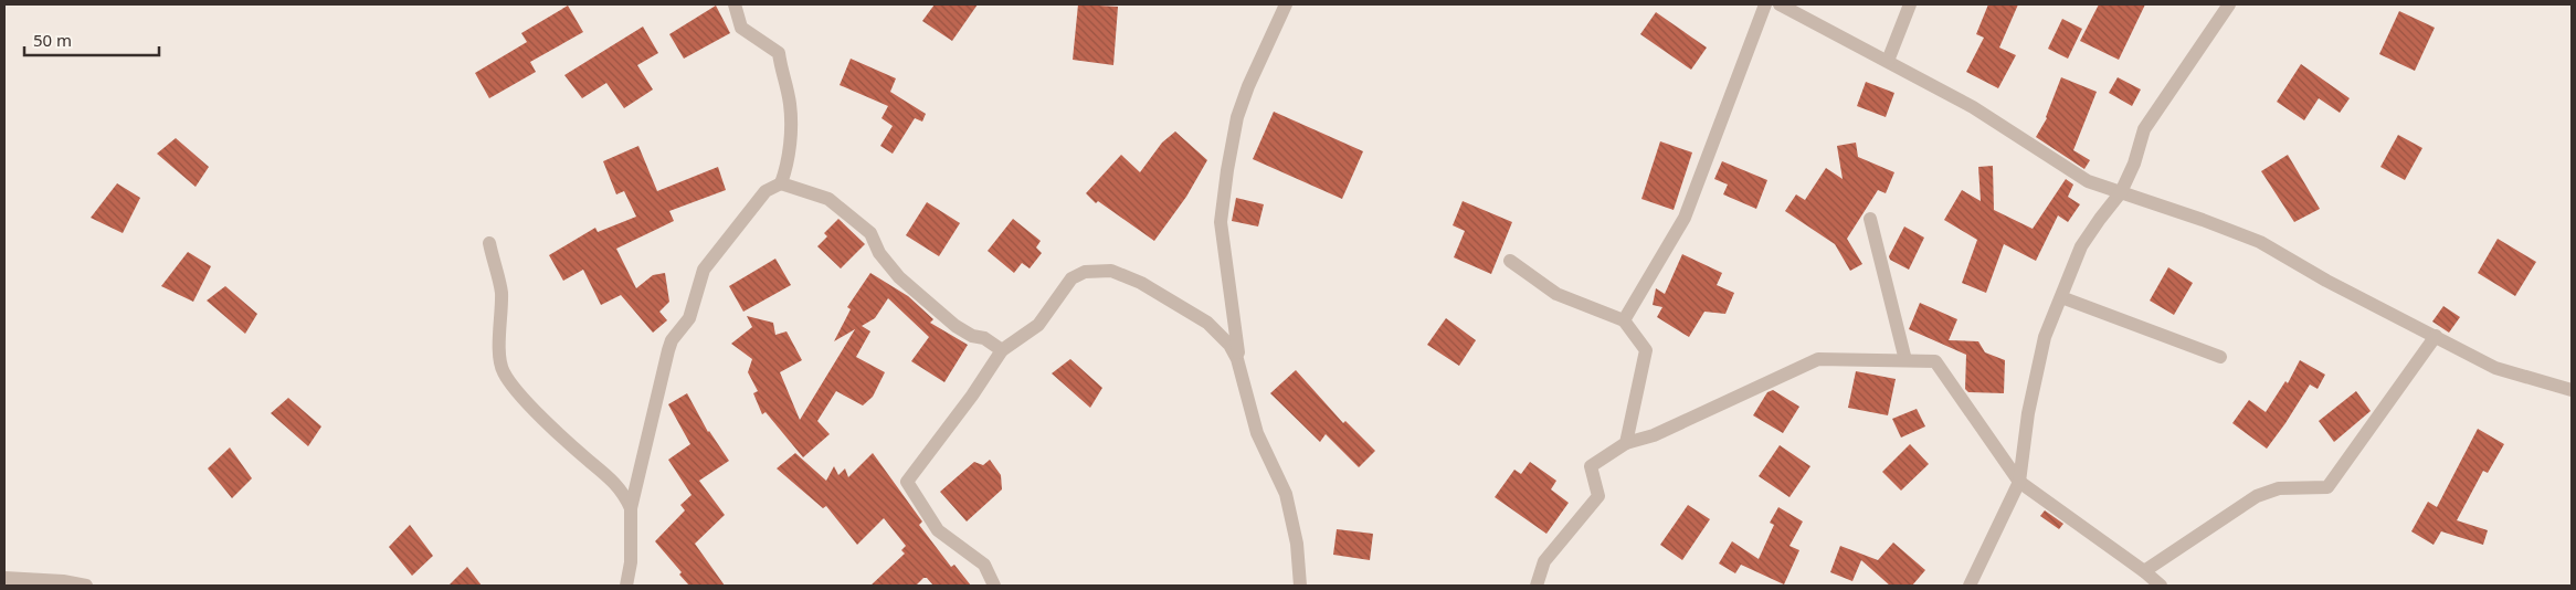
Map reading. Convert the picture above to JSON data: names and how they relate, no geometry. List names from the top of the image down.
{
  "scale_bar": "50 m"
}
